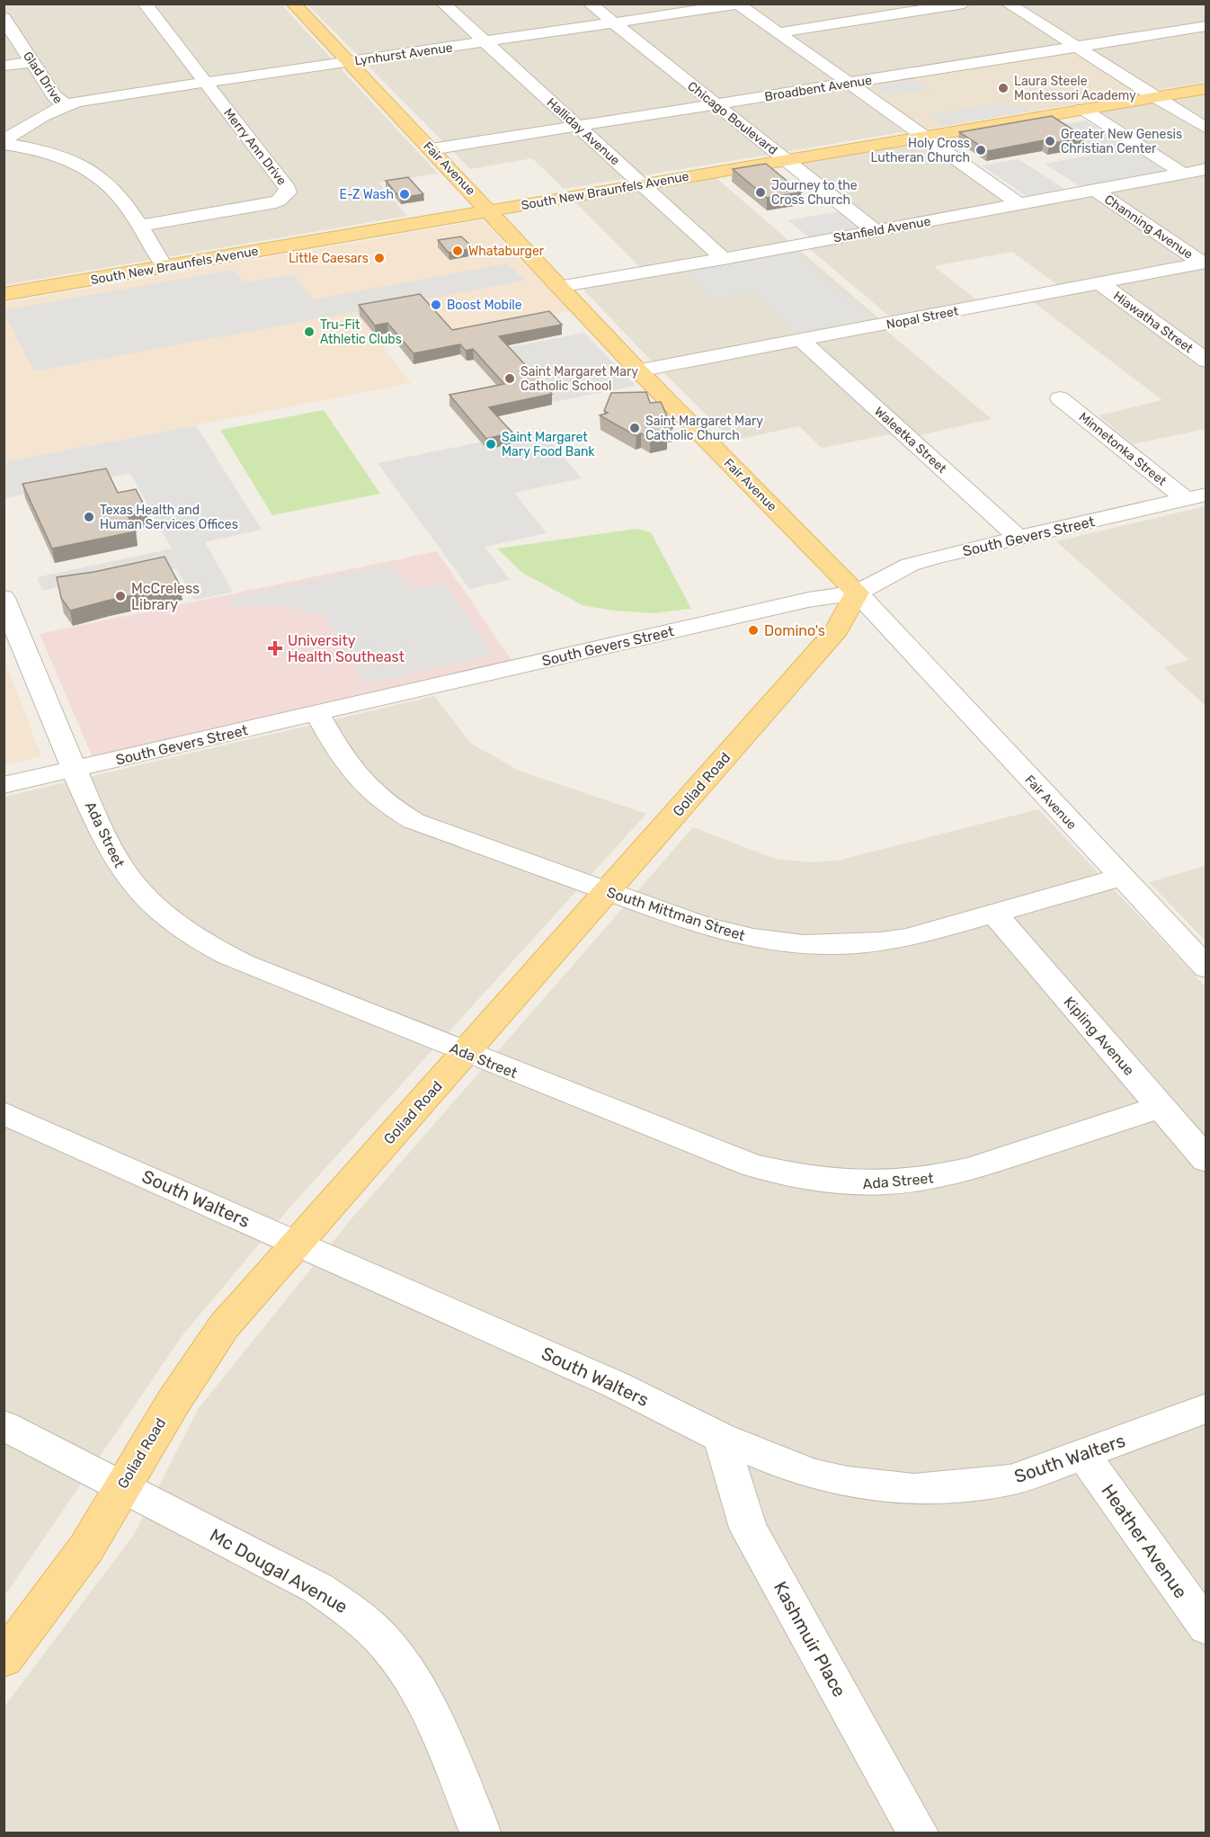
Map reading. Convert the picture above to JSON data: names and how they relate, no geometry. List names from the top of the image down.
{
  "streets": {
    "main road": ["Fair Avenue", "South New Braunfels Avenue", "Goliad Road"],
    "street": [
      "Lynhurst Avenue",
      "Glad Drive",
      "Broadbent Avenue",
      "Chicago Boulevard",
      "Halliday Avenue",
      "Merry Ann Drive",
      "Channing Avenue",
      "Stanfield Avenue",
      "Nopal Street",
      "Hiawatha Street",
      "Waleetka Street",
      "Minnetonka Street",
      "South Gevers Street",
      "Ada Street",
      "South Mittman Street",
      "Kipling Avenue",
      "South Walters",
      "Heather Avenue",
      "Mc Dougal Avenue",
      "Kashmuir Place"
    ]
  },
  "crossings": [
    ["Lynhurst Avenue", "Glad Drive"],
    ["Lynhurst Avenue", "Chicago Boulevard"],
    ["Lynhurst Avenue", "Halliday Avenue"],
    ["Lynhurst Avenue", "Merry Ann Drive"],
    ["Lynhurst Avenue", "Fair Avenue"],
    ["Broadbent Avenue", "Chicago Boulevard"],
    ["Broadbent Avenue", "Halliday Avenue"],
    ["Broadbent Avenue", "Fair Avenue"],
    ["Chicago Boulevard", "South New Braunfels Avenue"],
    ["Chicago Boulevard", "Stanfield Avenue"],
    ["Halliday Avenue", "South New Braunfels Avenue"],
    ["Halliday Avenue", "Stanfield Avenue"],
    ["Fair Avenue", "South New Braunfels Avenue"],
    ["Fair Avenue", "Stanfield Avenue"],
    ["Fair Avenue", "Nopal Street"],
    ["Fair Avenue", "South Gevers Street"],
    ["Fair Avenue", "Goliad Road"],
    ["Fair Avenue", "South Mittman Street"],
    ["Channing Avenue", "Stanfield Avenue"],
    ["Channing Avenue", "Nopal Street"],
    ["Nopal Street", "Hiawatha Street"],
    ["Nopal Street", "Waleetka Street"],
    ["Waleetka Street", "South Gevers Street"],
    ["Minnetonka Street", "South Gevers Street"],
    ["South Gevers Street", "Goliad Road"],
    ["South Gevers Street", "Ada Street"],
    ["South Gevers Street", "South Mittman Street"],
    ["Goliad Road", "Ada Street"],
    ["Goliad Road", "South Mittman Street"],
    ["Goliad Road", "South Walters"],
    ["Goliad Road", "Mc Dougal Avenue"],
    ["Ada Street", "Kipling Avenue"],
    ["South Mittman Street", "Kipling Avenue"],
    ["South Walters", "Heather Avenue"],
    ["South Walters", "Kashmuir Place"]
  ],
  "places": {
    "other": [
      "Laura Steele Montessori Academy",
      "Greater New Genesis Christian Center",
      "Holy Cross Lutheran Church",
      "Journey to the Cross Church",
      "E-Z Wash",
      "Whataburger",
      "Little Caesars",
      "Boost Mobile",
      "Tru-Fit Athletic Clubs",
      "Saint Margaret Mary Catholic School",
      "Saint Margaret Mary Catholic Church",
      "Saint Margaret Mary Food Bank",
      "Texas Health and Human Services Offices",
      "McCreless Library",
      "Domino's"
    ],
    "health": ["University Health Southeast"]
  }
}
